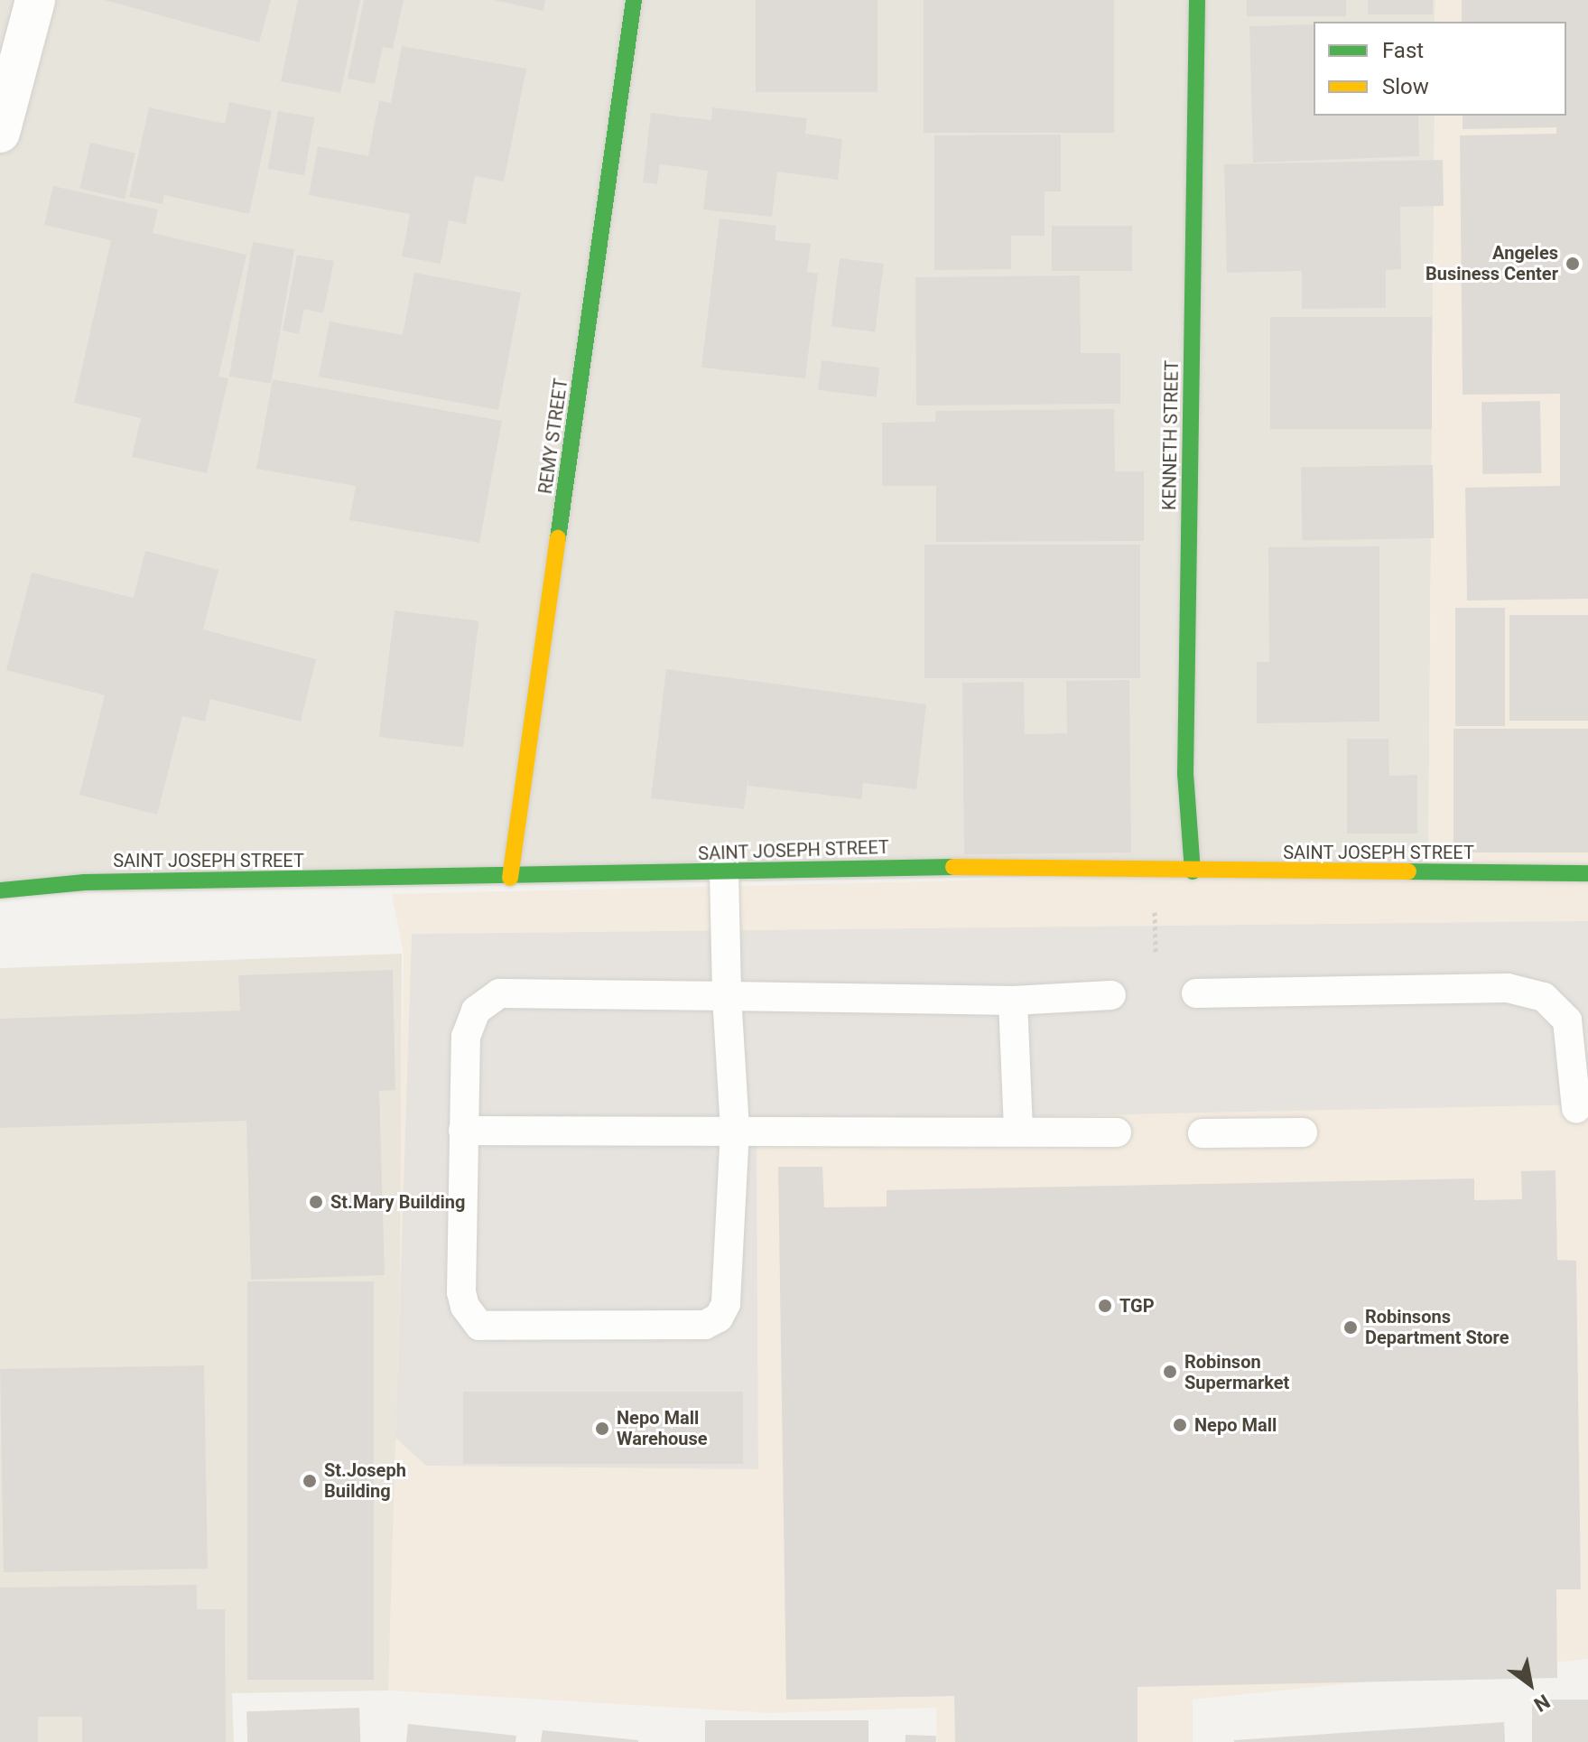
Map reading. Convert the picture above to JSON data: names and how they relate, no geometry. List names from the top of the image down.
{
  "streets": {
    "street": ["KENNETH STREET", "REMY STREET", "SAINT JOSEPH STREET"]
  },
  "crossings": [
    ["KENNETH STREET", "SAINT JOSEPH STREET"],
    ["REMY STREET", "SAINT JOSEPH STREET"]
  ],
  "places": [
    "Angeles Business Center",
    "St.Mary Building",
    "TGP",
    "Robinsons Department Store",
    "Robinson Supermarket",
    "Nepo Mall",
    "Nepo Mall Warehouse",
    "St.Joseph Building"
  ],
  "legend": ["Fast", "Slow"],
  "north": "bottom right"
}
